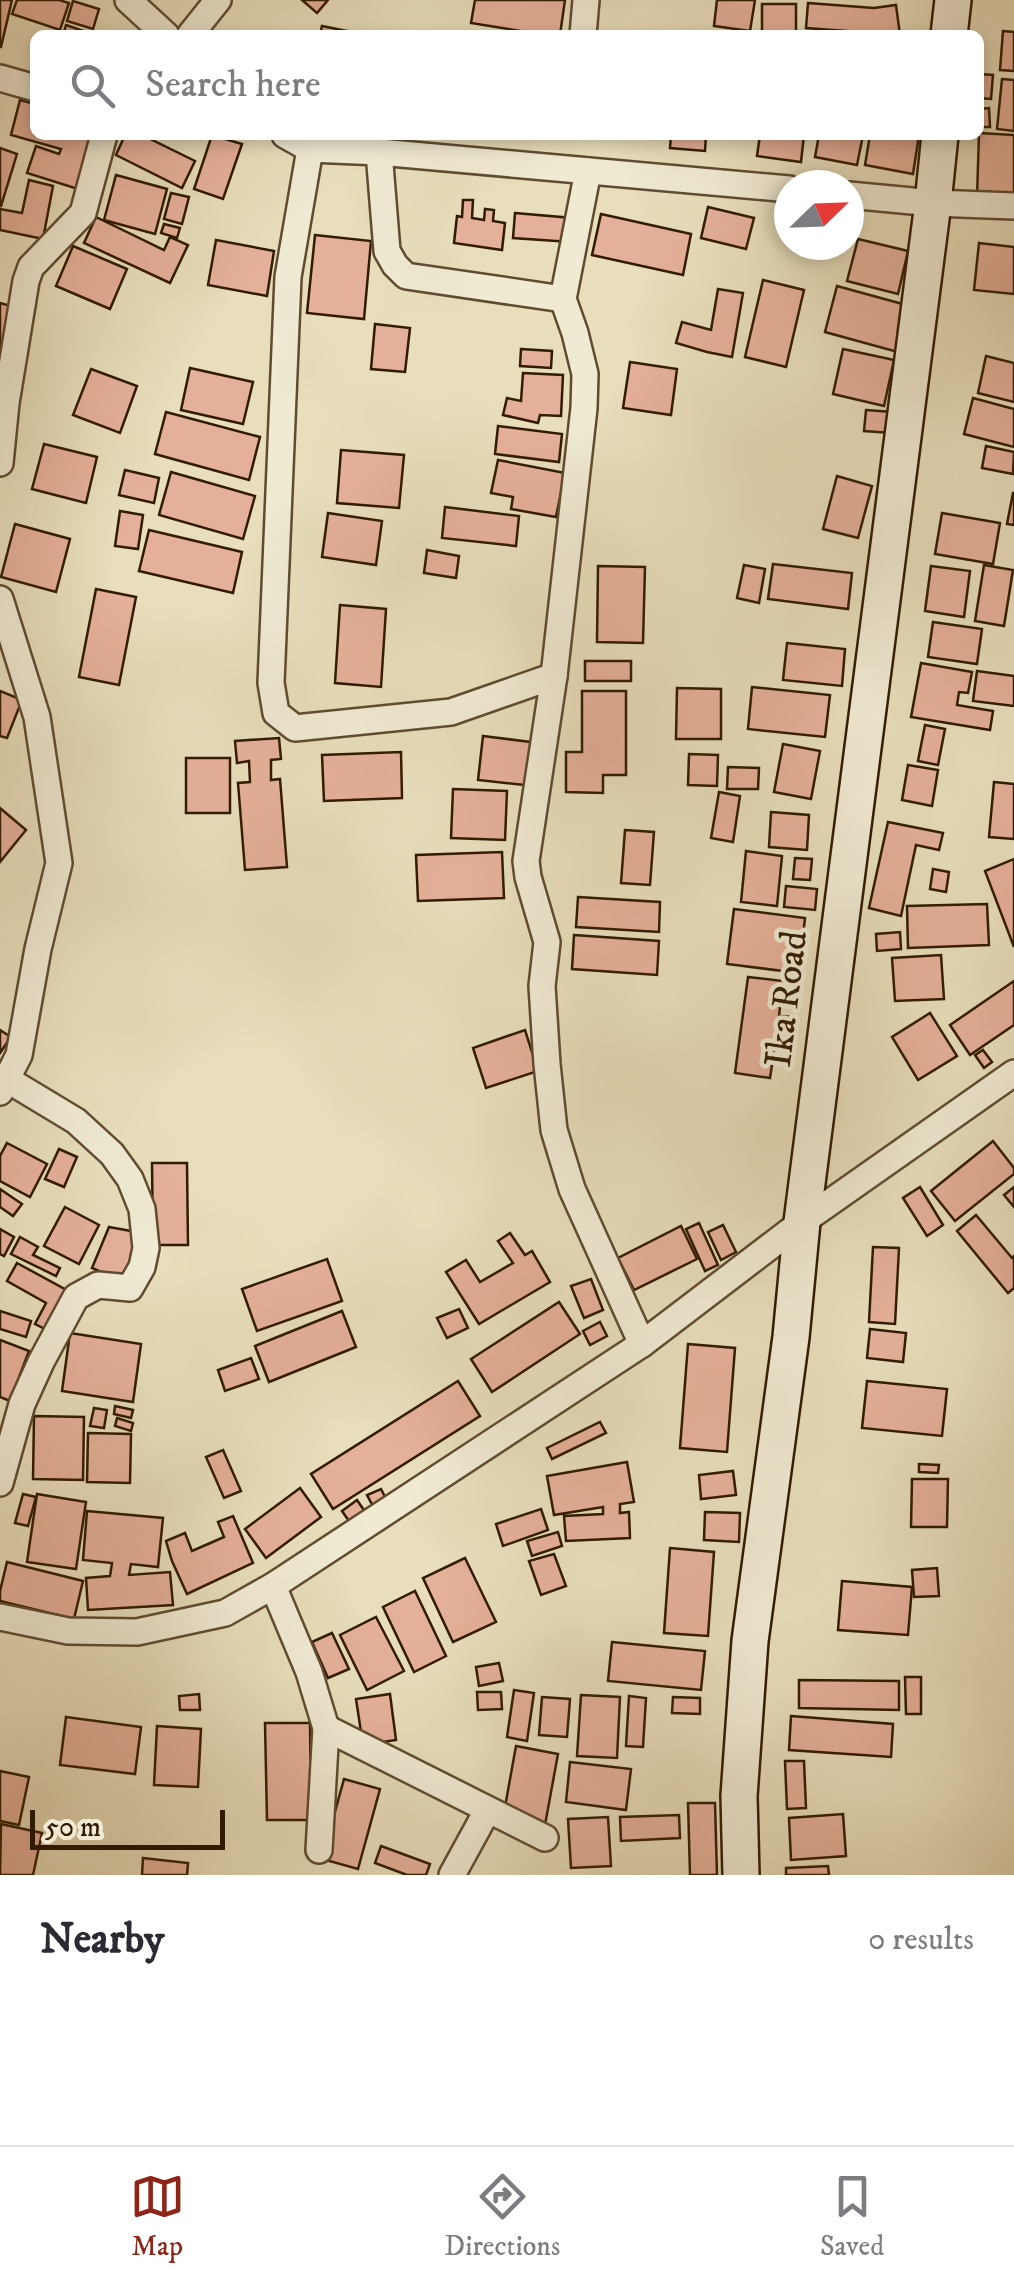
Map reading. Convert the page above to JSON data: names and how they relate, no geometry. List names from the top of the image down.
{
  "streets": {
    "street": ["Ika Road"]
  },
  "scale_bar": "50 m",
  "north": "top right",
  "page": {
    "search": "Search here",
    "scale": "50 m",
    "heading": ["Nearby", "0 results"],
    "nav": ["Map", "Directions", "Saved"]
  }
}
